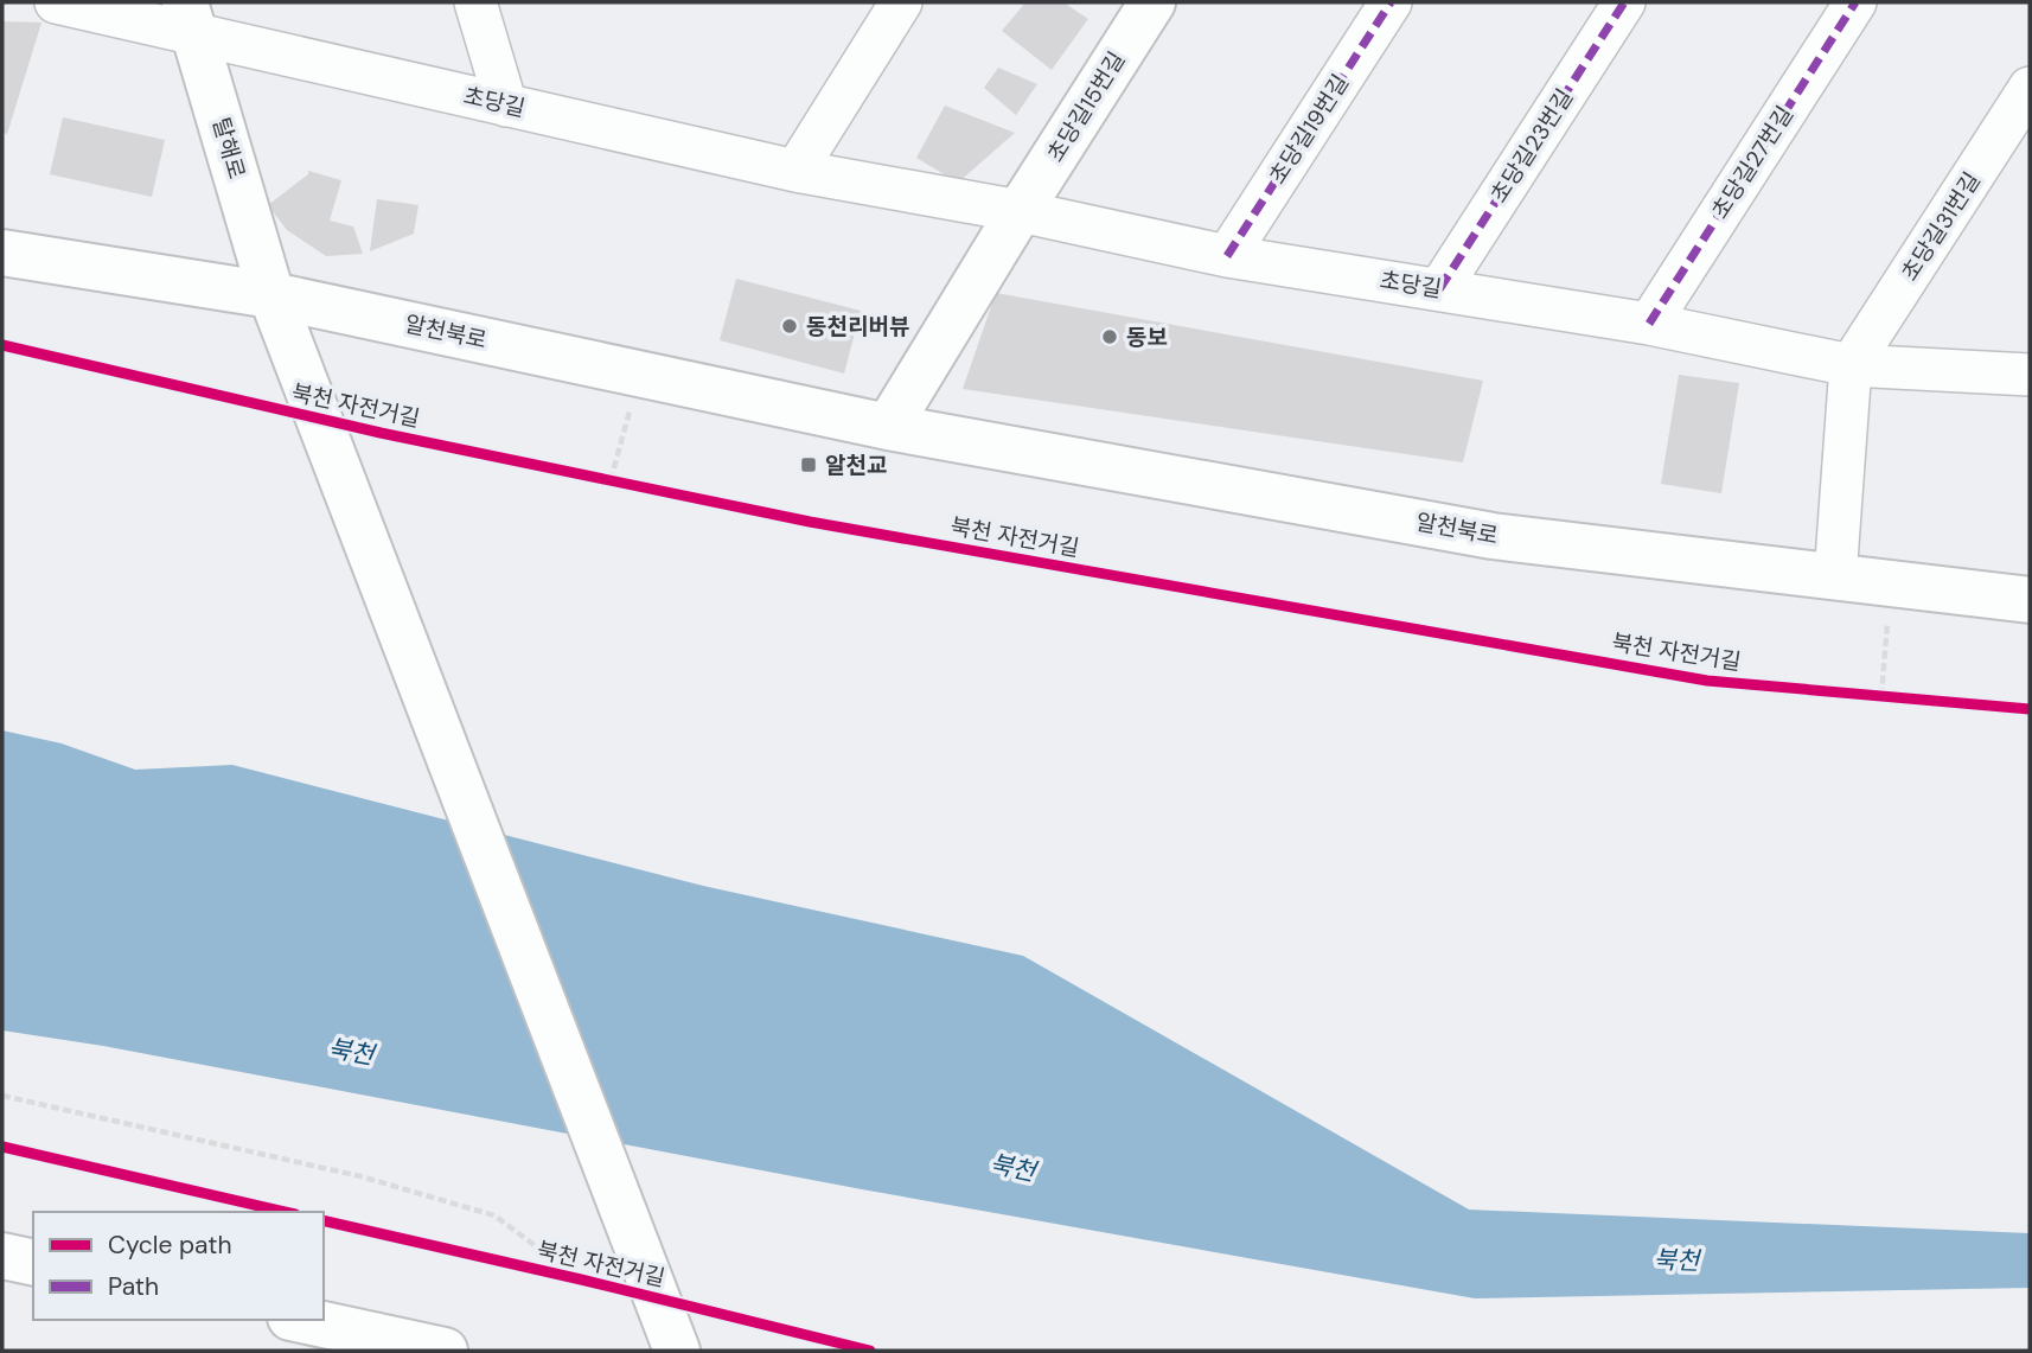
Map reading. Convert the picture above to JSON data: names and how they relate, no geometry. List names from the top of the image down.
{
  "streets": {
    "street": [
      "초당길",
      "초당길15번길",
      "초당길19번길",
      "초당길23번길",
      "탈해로",
      "초당길27번길",
      "초당길31번길",
      "알천북로"
    ],
    "cycle path": ["북천 자전거길"]
  },
  "crossings": [
    ["초당길", "초당길15번길"],
    ["초당길", "초당길19번길"],
    ["초당길", "초당길23번길"],
    ["초당길", "탈해로"],
    ["초당길", "초당길27번길"],
    ["초당길", "초당길31번길"],
    ["탈해로", "알천북로"]
  ],
  "water": ["북천"],
  "places": {
    "other": ["동천리버뷰", "동보"],
    "transit": ["알천교"]
  },
  "legend": ["Cycle path", "Path"]
}
